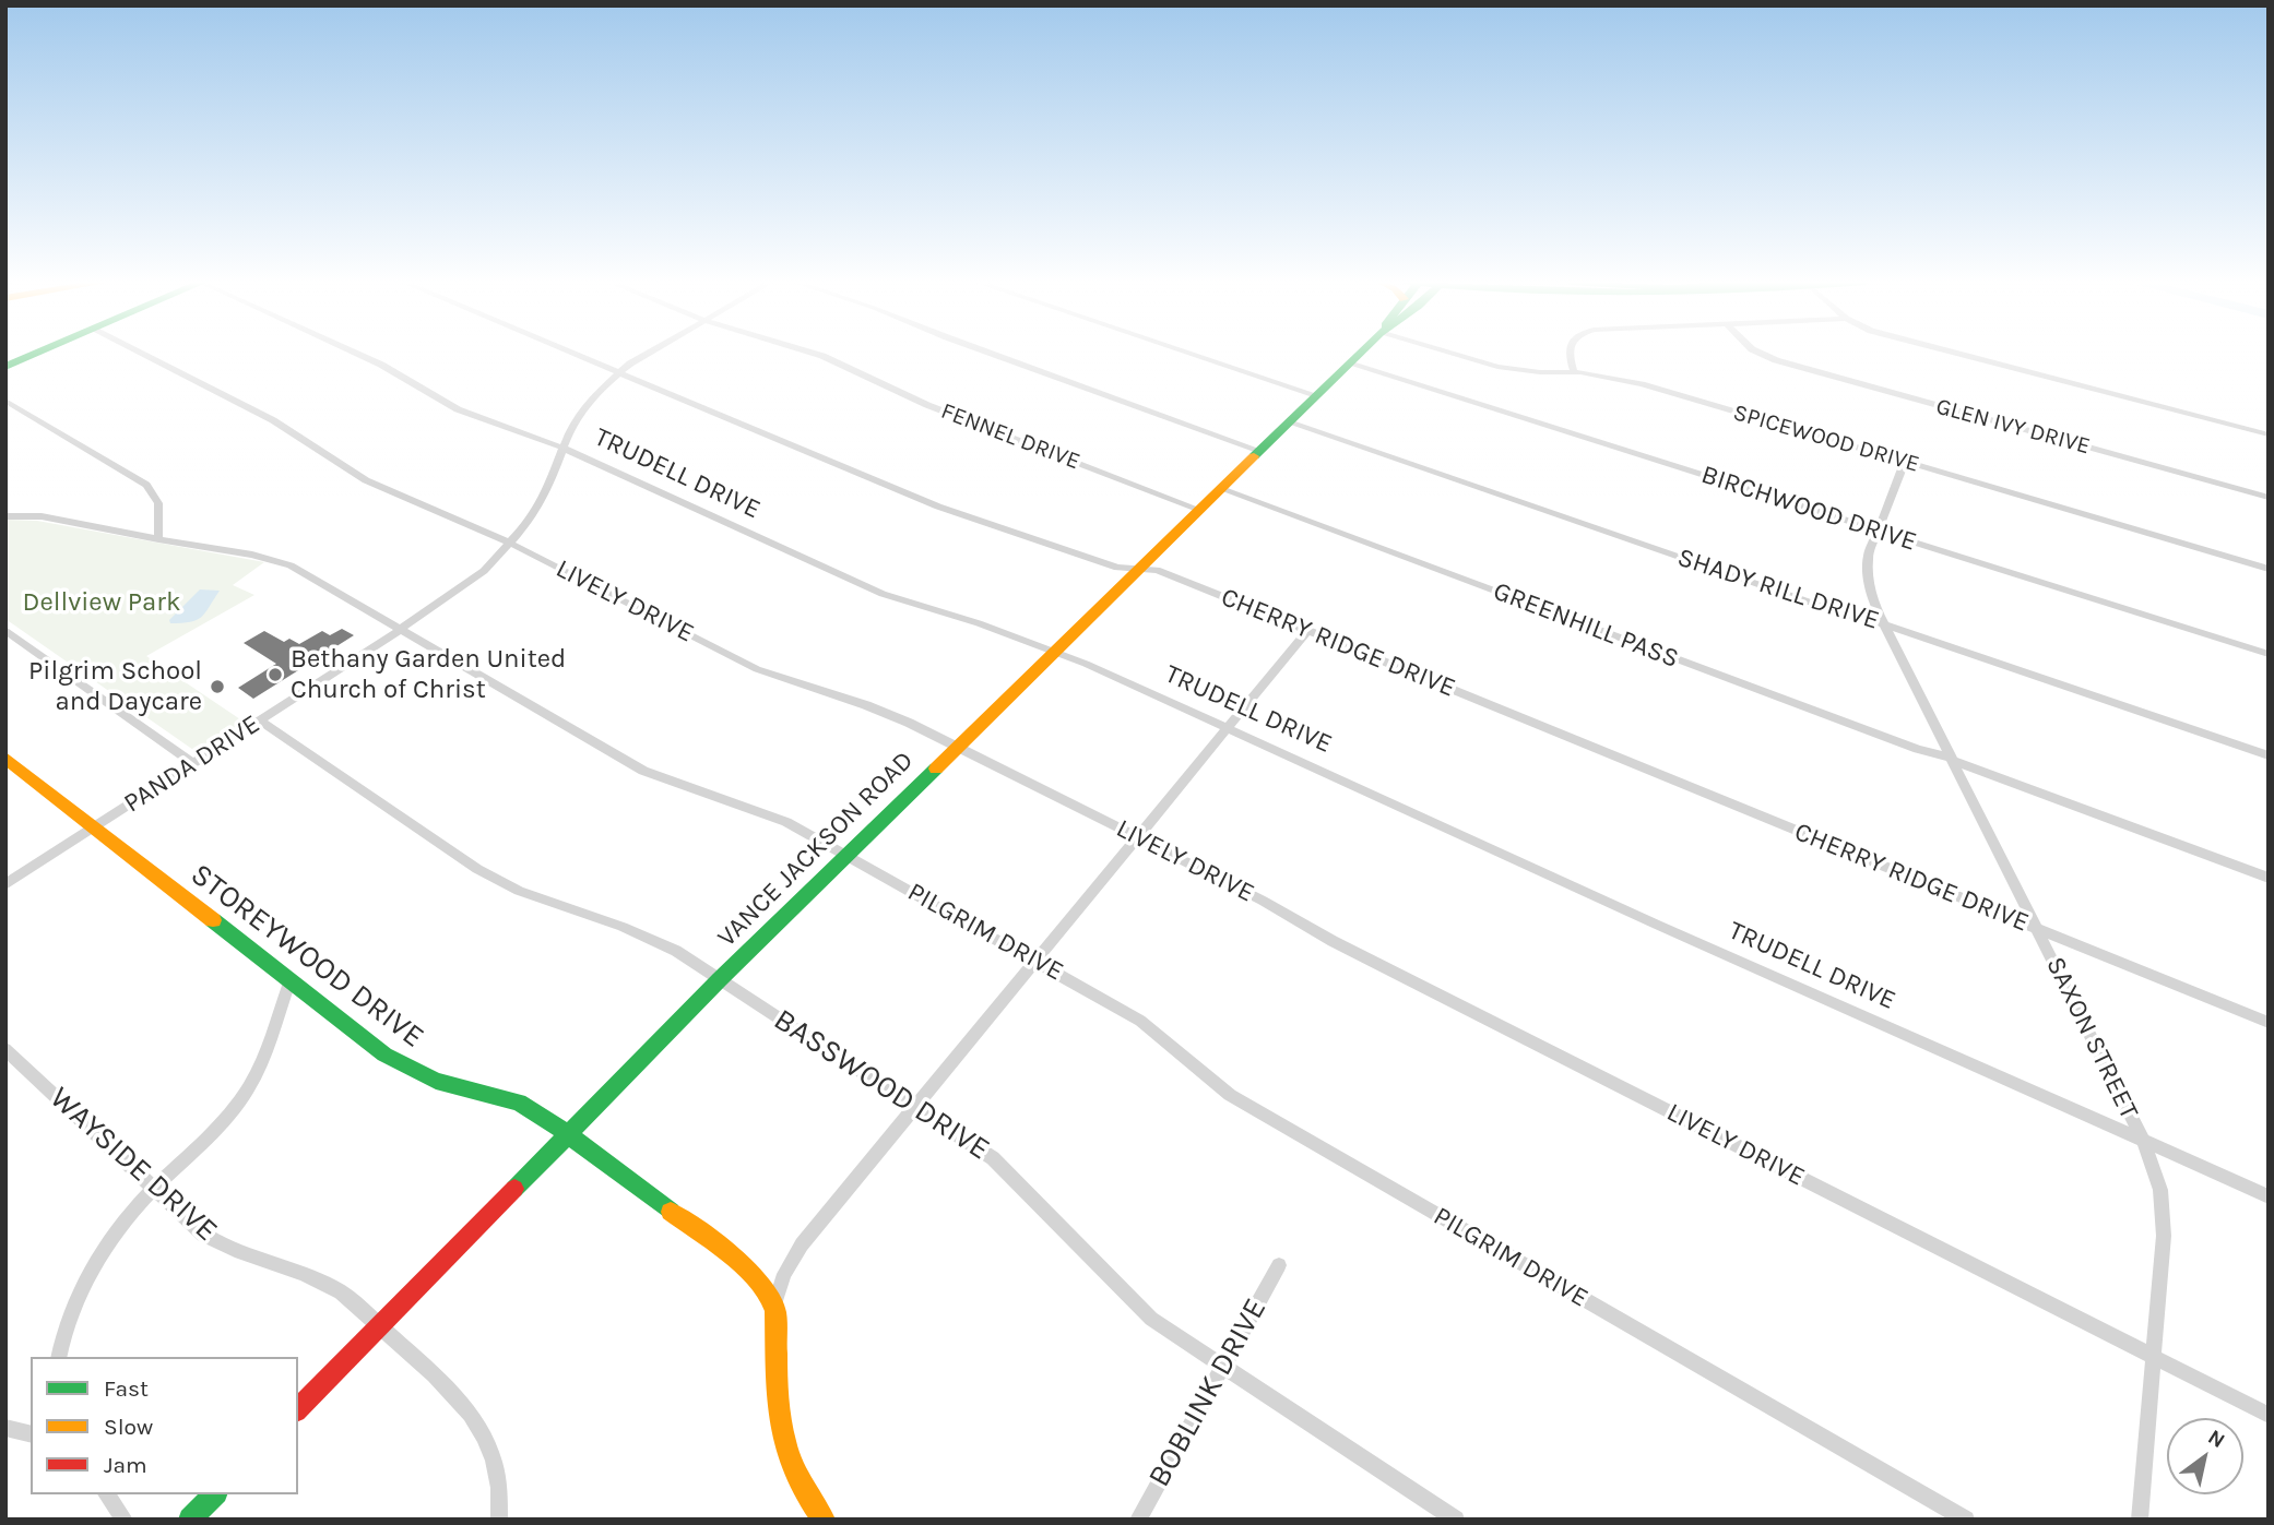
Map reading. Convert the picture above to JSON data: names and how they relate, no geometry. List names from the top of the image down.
{
  "streets": {
    "main road": ["VANCE JACKSON ROAD", "STOREYWOOD DRIVE"],
    "street": [
      "GLEN IVY DRIVE",
      "FENNEL DRIVE",
      "SPICEWOOD DRIVE",
      "TRUDELL DRIVE",
      "BIRCHWOOD DRIVE",
      "SHADY RILL DRIVE",
      "LIVELY DRIVE",
      "GREENHILL PASS",
      "CHERRY RIDGE DRIVE",
      "PANDA DRIVE",
      "PILGRIM DRIVE",
      "SAXON STREET",
      "BASSWOOD DRIVE",
      "WAYSIDE DRIVE",
      "BOBLINK DRIVE"
    ]
  },
  "crossings": [
    ["FENNEL DRIVE", "VANCE JACKSON ROAD"],
    ["SPICEWOOD DRIVE", "SAXON STREET"],
    ["TRUDELL DRIVE", "PANDA DRIVE"],
    ["TRUDELL DRIVE", "VANCE JACKSON ROAD"],
    ["TRUDELL DRIVE", "SAXON STREET"],
    ["BIRCHWOOD DRIVE", "VANCE JACKSON ROAD"],
    ["BIRCHWOOD DRIVE", "SAXON STREET"],
    ["SHADY RILL DRIVE", "VANCE JACKSON ROAD"],
    ["SHADY RILL DRIVE", "SAXON STREET"],
    ["LIVELY DRIVE", "PANDA DRIVE"],
    ["LIVELY DRIVE", "VANCE JACKSON ROAD"],
    ["LIVELY DRIVE", "SAXON STREET"],
    ["GREENHILL PASS", "VANCE JACKSON ROAD"],
    ["GREENHILL PASS", "SAXON STREET"],
    ["CHERRY RIDGE DRIVE", "PANDA DRIVE"],
    ["CHERRY RIDGE DRIVE", "VANCE JACKSON ROAD"],
    ["CHERRY RIDGE DRIVE", "SAXON STREET"],
    ["PANDA DRIVE", "PILGRIM DRIVE"],
    ["PANDA DRIVE", "STOREYWOOD DRIVE"],
    ["PANDA DRIVE", "BASSWOOD DRIVE"],
    ["VANCE JACKSON ROAD", "PILGRIM DRIVE"],
    ["VANCE JACKSON ROAD", "STOREYWOOD DRIVE"],
    ["VANCE JACKSON ROAD", "BASSWOOD DRIVE"],
    ["VANCE JACKSON ROAD", "WAYSIDE DRIVE"],
    ["BASSWOOD DRIVE", "BOBLINK DRIVE"]
  ],
  "parks": ["Dellview Park"],
  "places": ["Bethany Garden United Church of Christ", "Pilgrim School and Daycare"],
  "legend": ["Fast", "Slow", "Jam"],
  "north": "top right"
}
